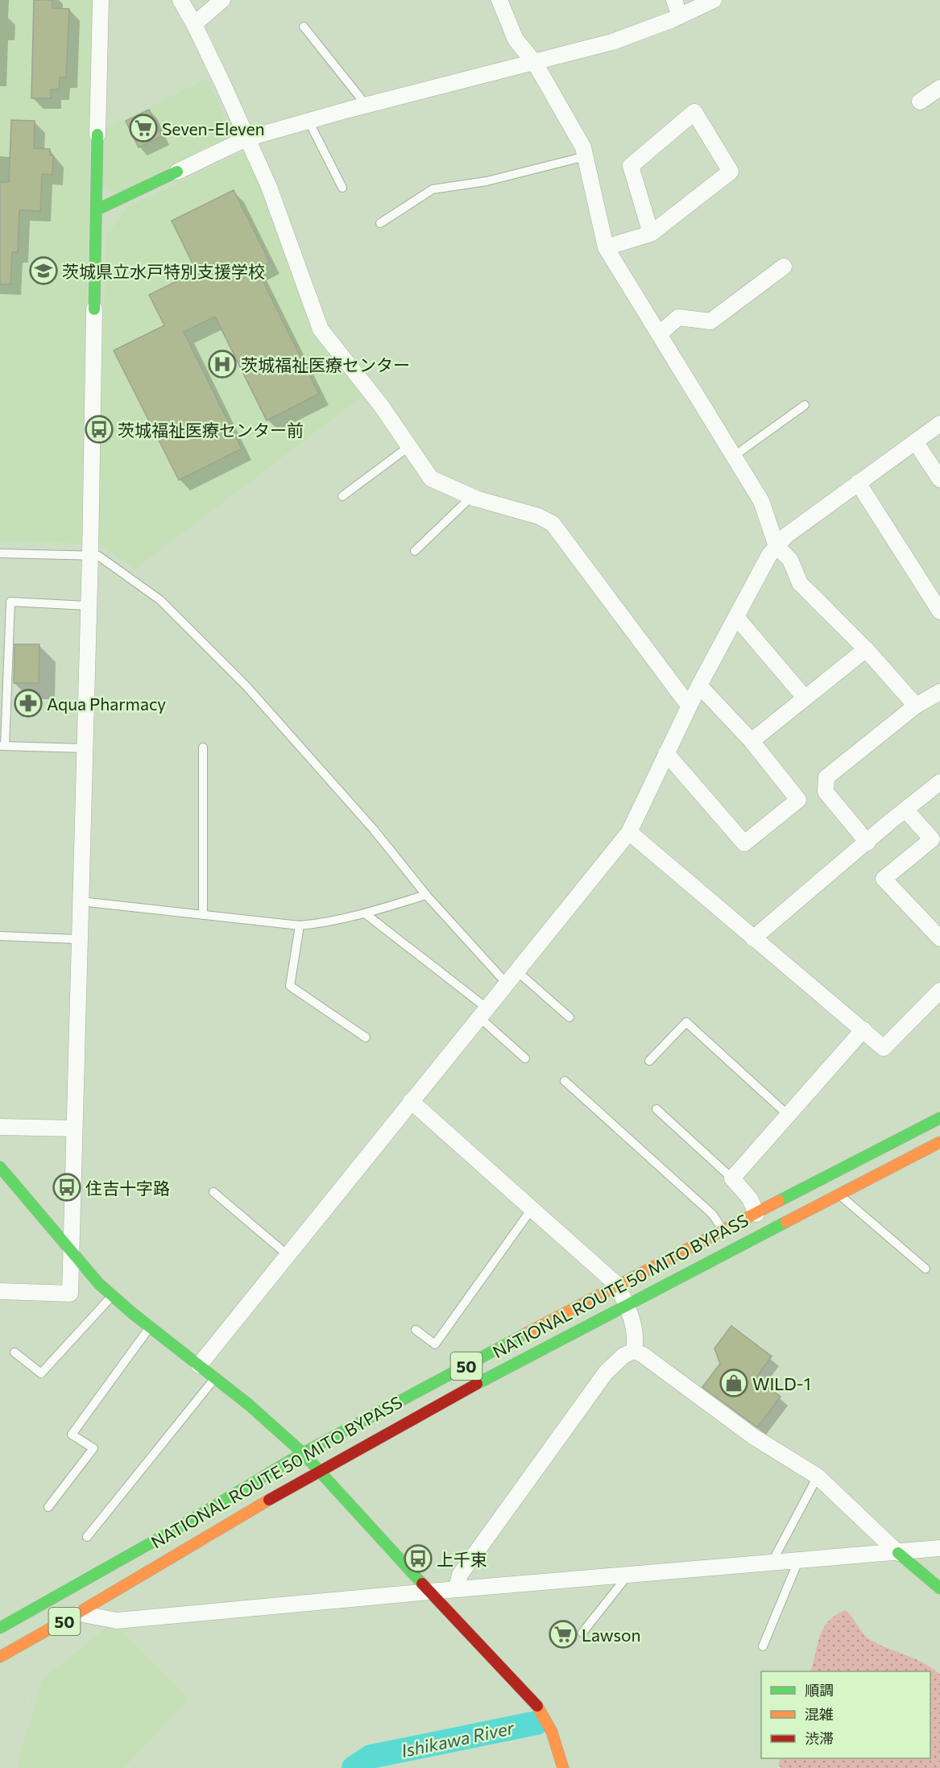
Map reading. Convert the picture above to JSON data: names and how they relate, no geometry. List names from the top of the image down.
{
  "streets": {
    "main road": ["NATIONAL ROUTE 50 MITO BYPASS", "50"]
  },
  "crossings": [
    ["NATIONAL ROUTE 50 MITO BYPASS", "50"]
  ],
  "water": ["Ishikawa River"],
  "places": {
    "supermarket": ["Seven-Eleven", "Lawson"],
    "school or university": ["茨城県立水戸特別支援学校"],
    "hospital": ["茨城福祉医療センター"],
    "bus stop": ["茨城福祉医療センター前", "住吉十字路", "上千束"],
    "pharmacy": ["Aqua Pharmacy"],
    "shop": ["WILD-1"]
  },
  "legend": ["順調", "混雑", "渋滞"]
}
